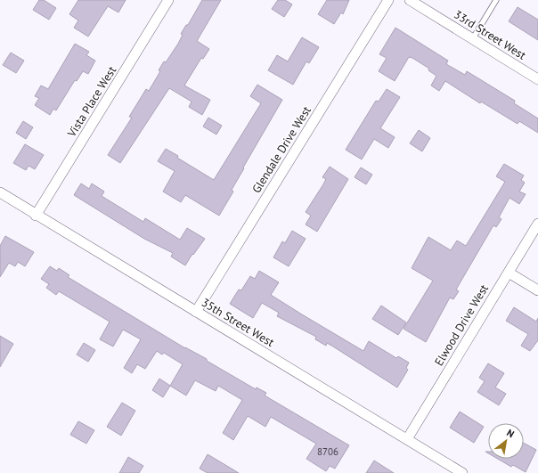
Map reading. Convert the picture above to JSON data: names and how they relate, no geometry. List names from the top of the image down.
{
  "streets": {
    "street": [
      "33rd Street West",
      "Vista Place West",
      "Glendale Drive West",
      "35th Street West",
      "Elwood Drive West"
    ]
  },
  "crossings": [
    ["Vista Place West", "35th Street West"],
    ["Glendale Drive West", "35th Street West"],
    ["35th Street West", "Elwood Drive West"]
  ],
  "house_numbers": ["8706"],
  "north": "top right"
}
